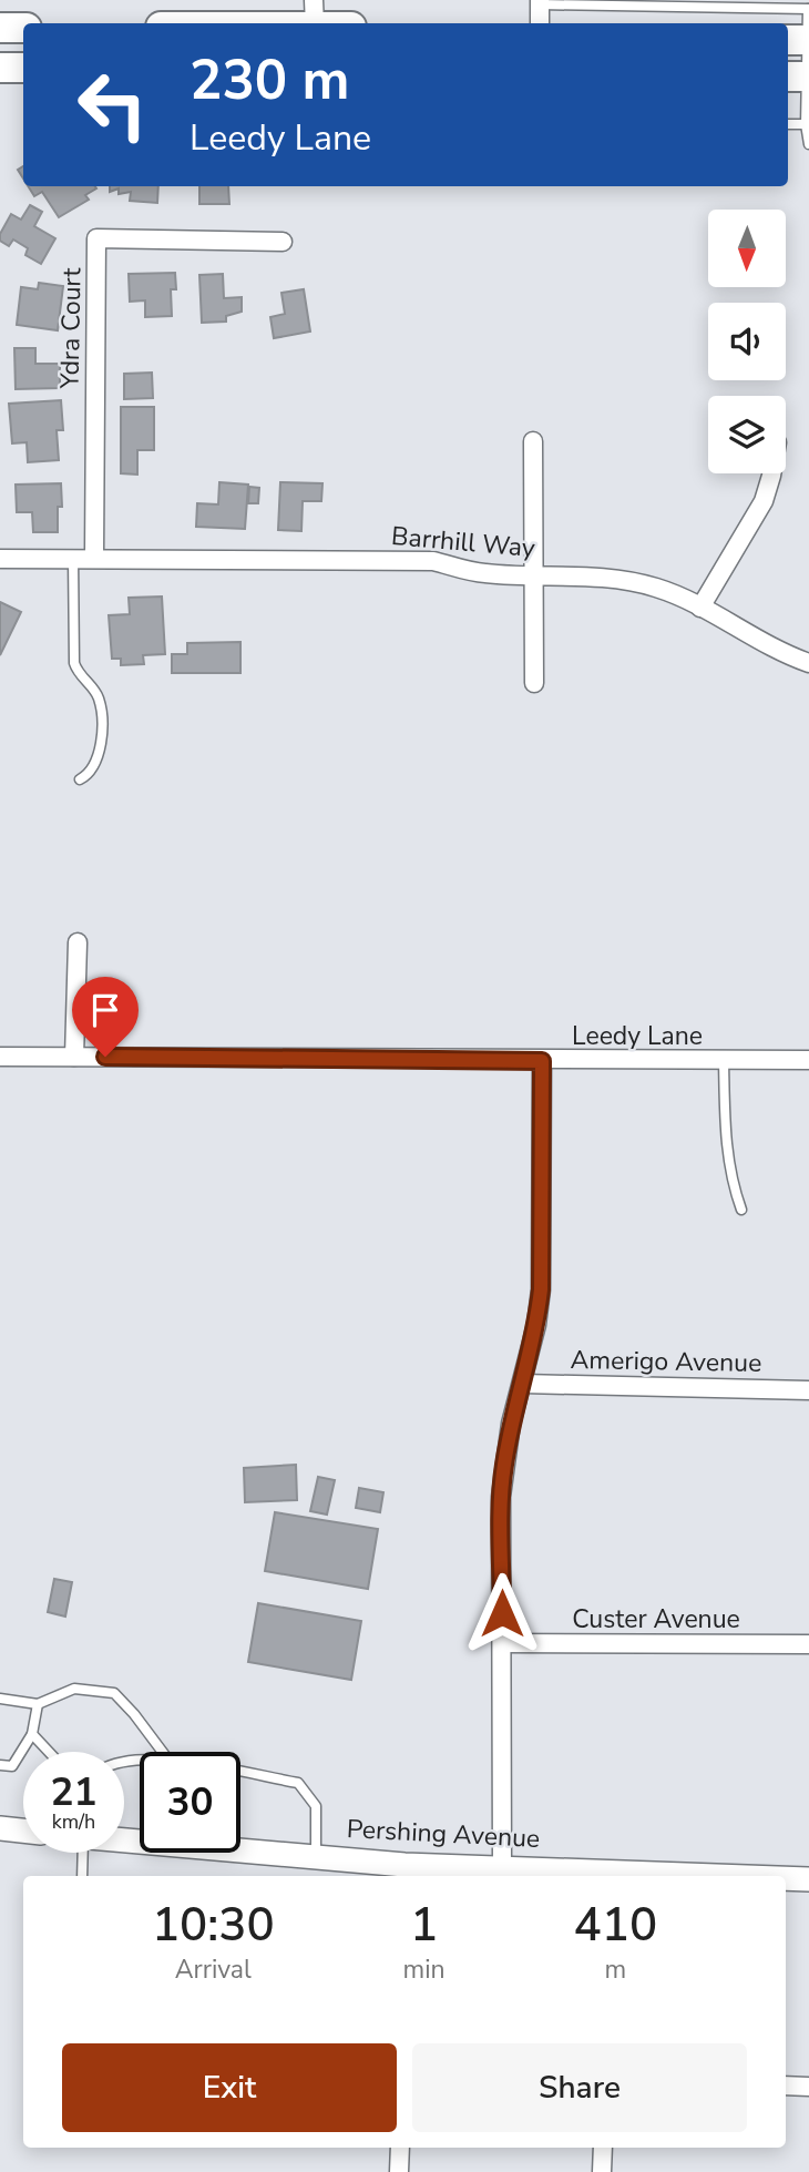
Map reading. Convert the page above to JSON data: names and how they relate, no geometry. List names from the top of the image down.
{
  "streets": {
    "street": [
      "Ydra Court",
      "Barrhill Way",
      "Leedy Lane",
      "Amerigo Avenue",
      "Custer Avenue",
      "Pershing Avenue"
    ]
  },
  "crossings": [
    ["Ydra Court", "Barrhill Way"]
  ],
  "north": "bottom",
  "page": {
    "turn": ["230 m", "Leedy Lane"],
    "speed": "21 km/h",
    "limit": "30",
    "eta": [
      "10:30",
      "Arrival",
      "1",
      "min",
      "410",
      "m"
    ],
    "buttons": ["Exit", "Share"]
  }
}
